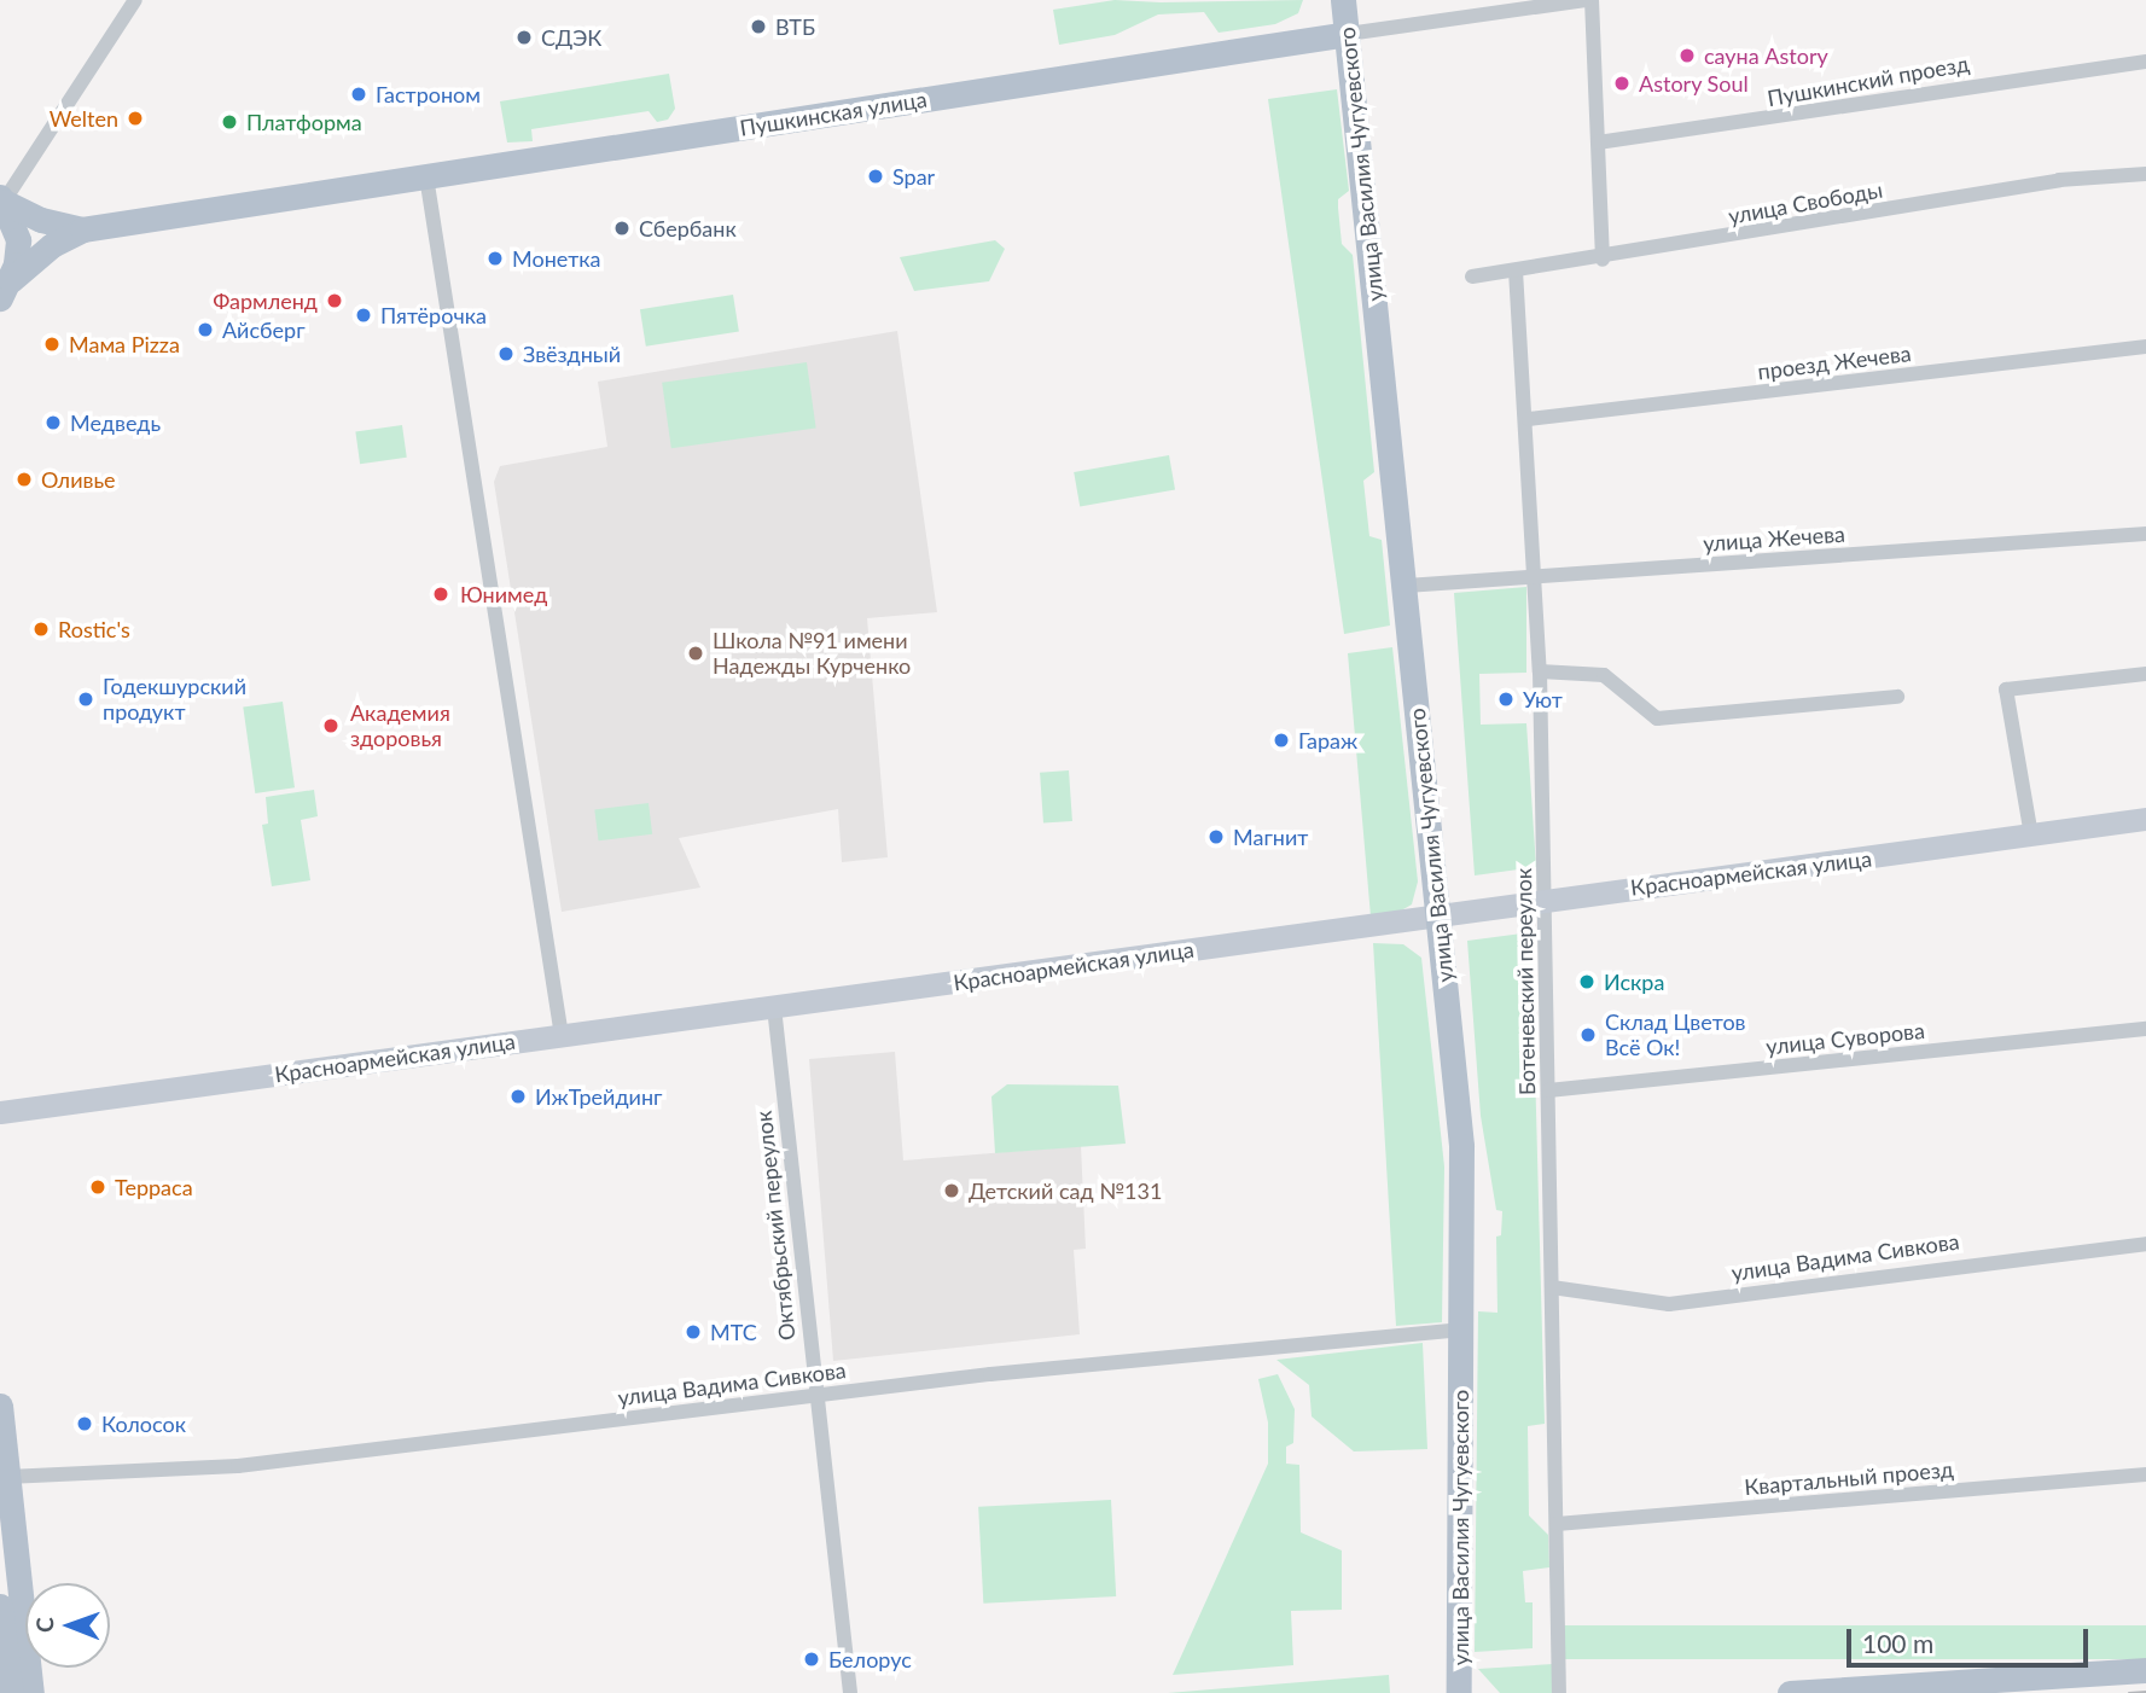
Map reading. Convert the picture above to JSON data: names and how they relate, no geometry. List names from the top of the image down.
{
  "streets": {
    "main road": ["Пушкинская улица", "улица Василия Чугуевского"],
    "street": [
      "Пушкинский проезд",
      "улица Свободы",
      "проезд Жечева",
      "улица Жечева",
      "Красноармейская улица",
      "Ботеневский переулок",
      "улица Суворова",
      "Октябрьский переулок",
      "улица Вадима Сивкова",
      "Квартальный проезд"
    ]
  },
  "crossings": [
    ["Пушкинская улица", "улица Василия Чугуевского"],
    ["улица Василия Чугуевского", "улица Жечева"],
    ["улица Василия Чугуевского", "Красноармейская улица"],
    ["улица Василия Чугуевского", "улица Вадима Сивкова"],
    ["улица Свободы", "Ботеневский переулок"],
    ["проезд Жечева", "Ботеневский переулок"],
    ["улица Жечева", "Ботеневский переулок"],
    ["Красноармейская улица", "Ботеневский переулок"],
    ["Красноармейская улица", "Октябрьский переулок"],
    ["Ботеневский переулок", "улица Суворова"],
    ["Ботеневский переулок", "улица Вадима Сивкова"],
    ["Ботеневский переулок", "Квартальный проезд"],
    ["Октябрьский переулок", "улица Вадима Сивкова"]
  ],
  "places": [
    "ВТБ",
    "СДЭК",
    "сауна Astory",
    "Astory Soul",
    "Гастроном",
    "Welten",
    "Платформа",
    "Spar",
    "Сбербанк",
    "Монетка",
    "Фармленд",
    "Пятёрочка",
    "Айсберг",
    "Мама Pizza",
    "Звёздный",
    "Медведь",
    "Оливье",
    "Юнимед",
    "Rostic's",
    "Школа №91 имени Надежды Курченко",
    "Годекшурский продукт",
    "Уют",
    "Академия здоровья",
    "Гараж",
    "Магнит",
    "Искра",
    "Склад Цветов Всё Ок!",
    "ИжТрейдинг",
    "Терраса",
    "Детский сад №131",
    "МТС",
    "Колосок",
    "Белорус"
  ],
  "scale_bar": "100 m",
  "north": "left"
}
